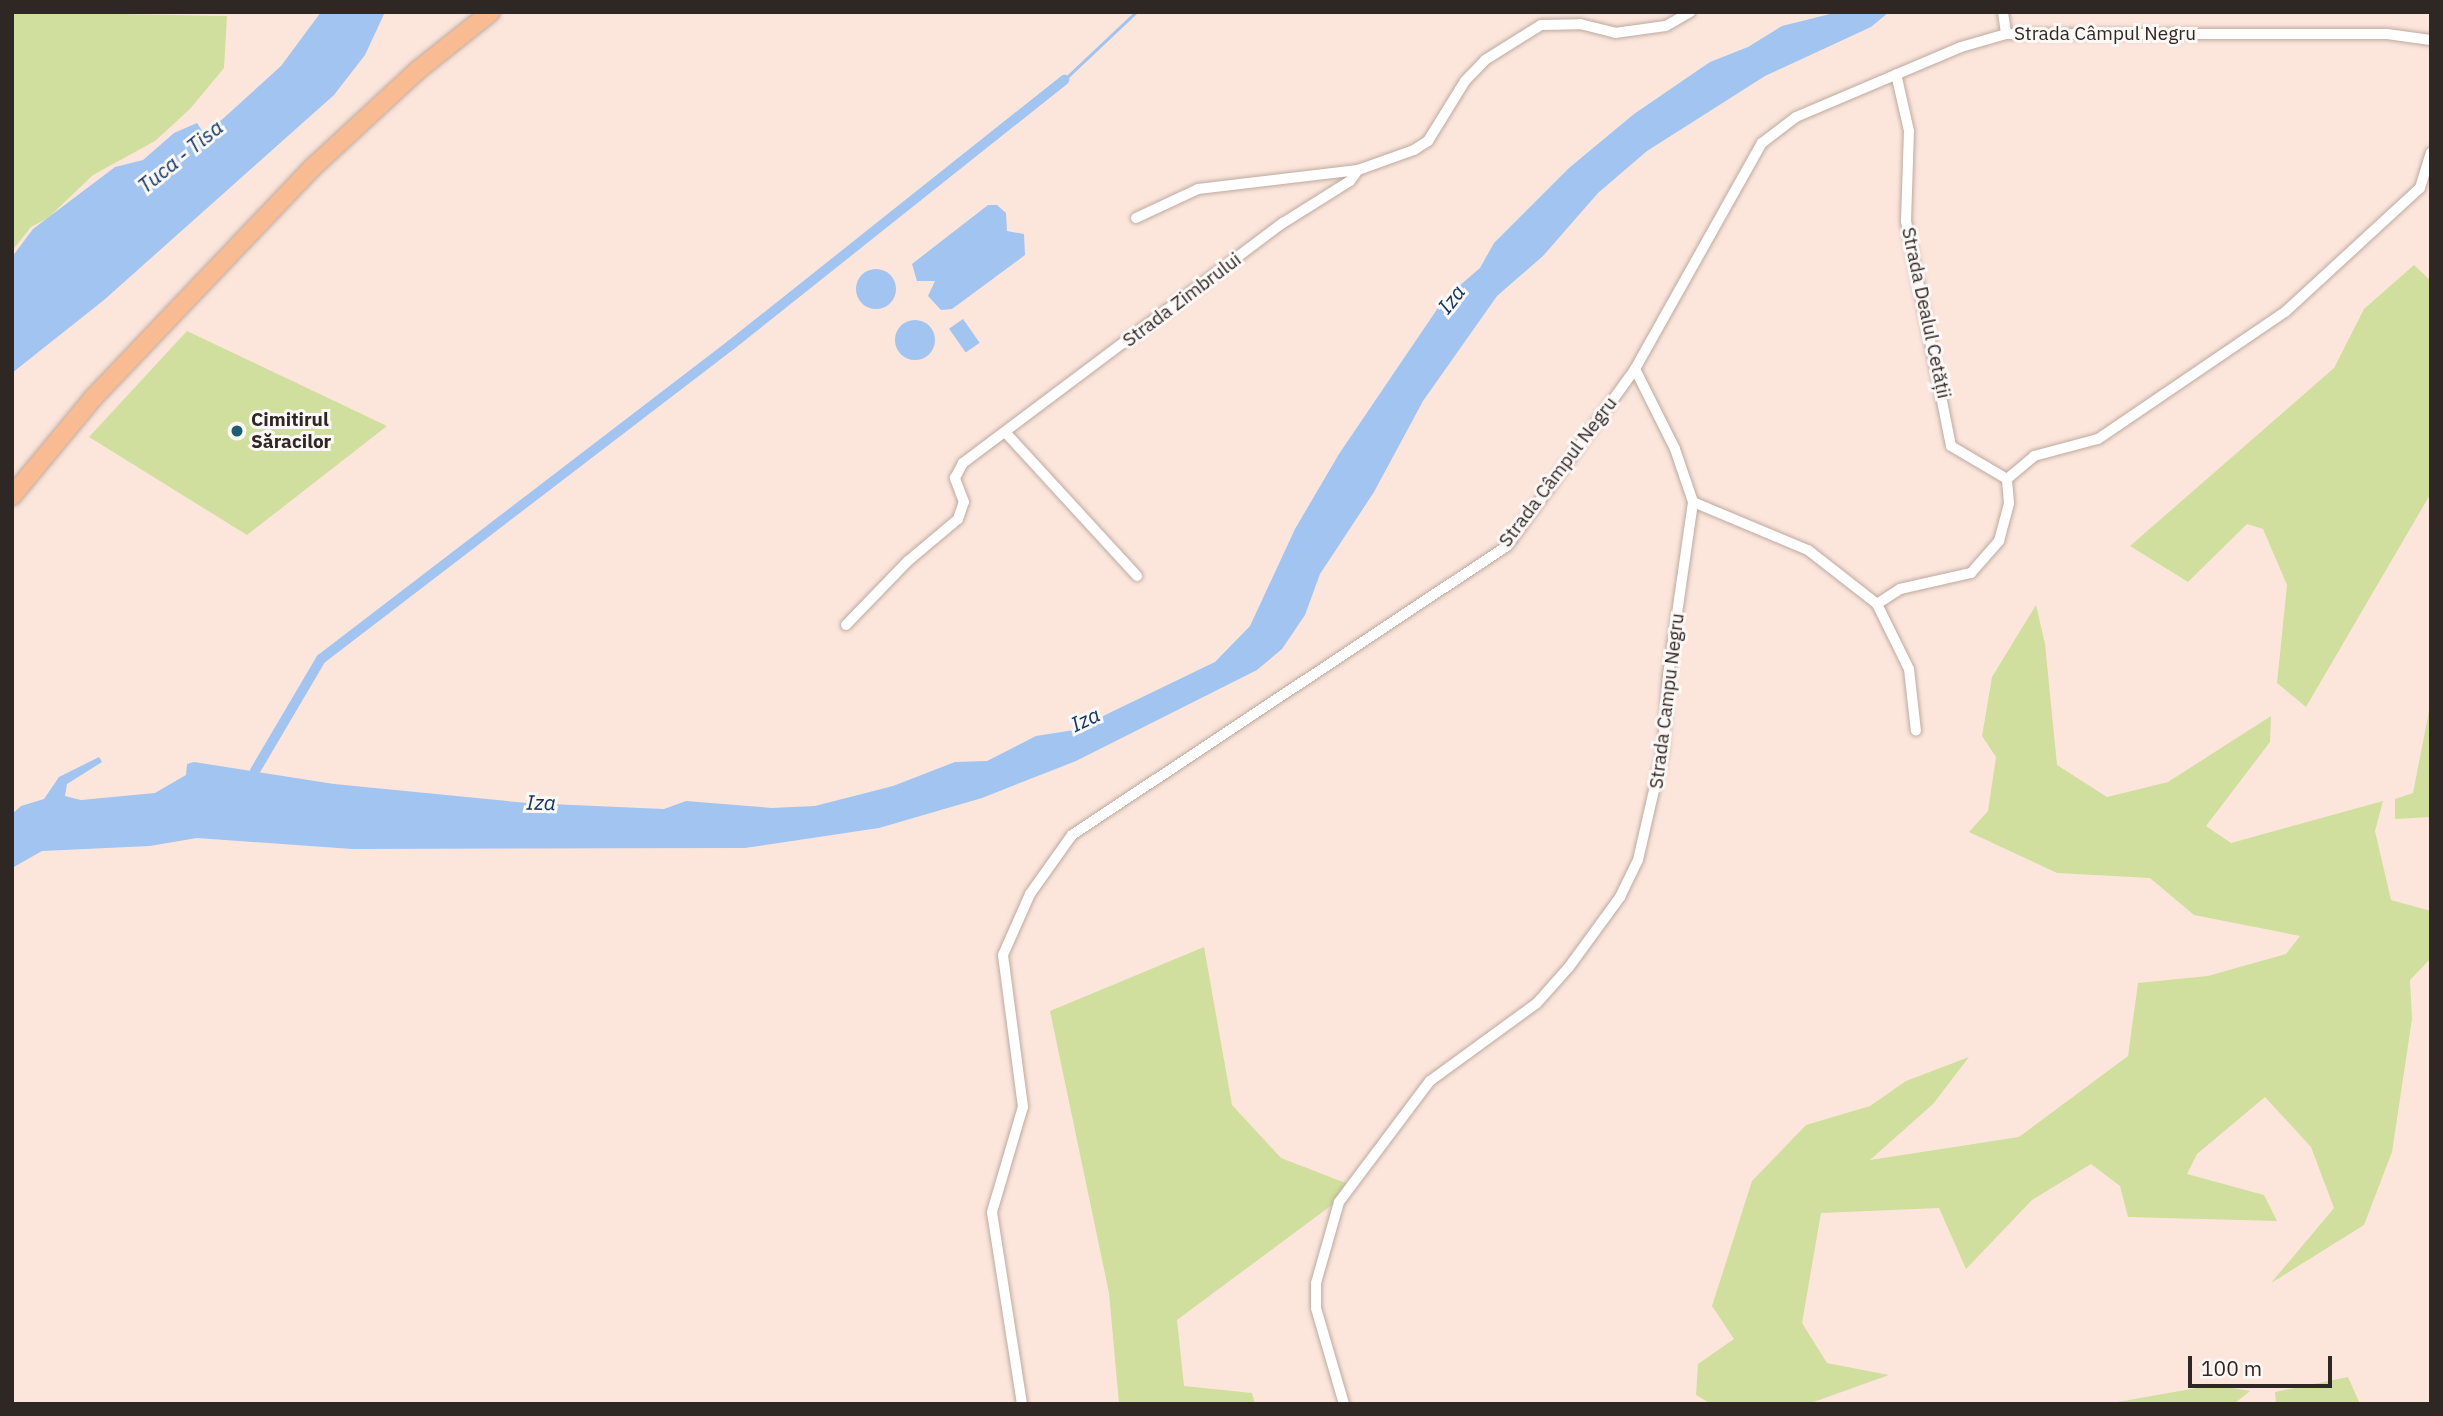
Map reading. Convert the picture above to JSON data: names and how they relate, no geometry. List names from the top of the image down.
{
  "streets": {
    "street": [
      "Strada Câmpul Negru",
      "Strada Zimbrului",
      "Strada Dealul Cetății",
      "Strada Campu Negru"
    ]
  },
  "crossings": [
    ["Strada Câmpul Negru", "Strada Dealul Cetății"],
    ["Strada Câmpul Negru", "Strada Campu Negru"]
  ],
  "water": ["Тиса - Tisa", "Iza"],
  "places": ["Cimitirul Săracilor"],
  "scale_bar": "100 m"
}
